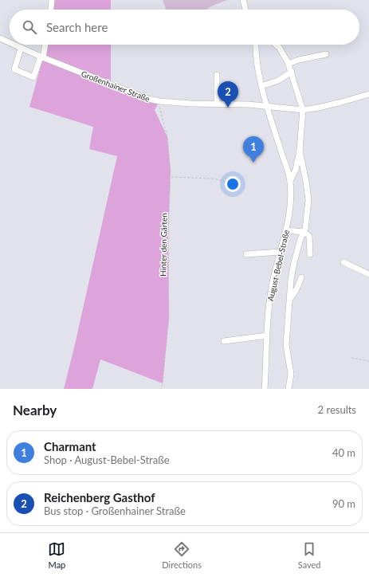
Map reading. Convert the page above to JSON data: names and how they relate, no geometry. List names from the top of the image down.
{
  "streets": {
    "street": ["Großenhainer Straße", "August-Bebel-Straße"],
    "path": ["Hinter den Gärten"]
  },
  "crossings": [
    ["Großenhainer Straße", "Hinter den Gärten"],
    ["Großenhainer Straße", "August-Bebel-Straße"]
  ],
  "page": {
    "search": "Search here",
    "pins": ["2", "1"],
    "heading": ["Nearby", "2 results"],
    "list": [
      {
        "mark": "1",
        "name": "Charmant",
        "note": "Shop · August-Bebel-Straße",
        "value": "40 m"
      },
      {
        "mark": "2",
        "name": "Reichenberg Gasthof",
        "note": "Bus stop · Großenhainer Straße",
        "value": "90 m"
      }
    ],
    "nav": ["Map", "Directions", "Saved"]
  }
}
